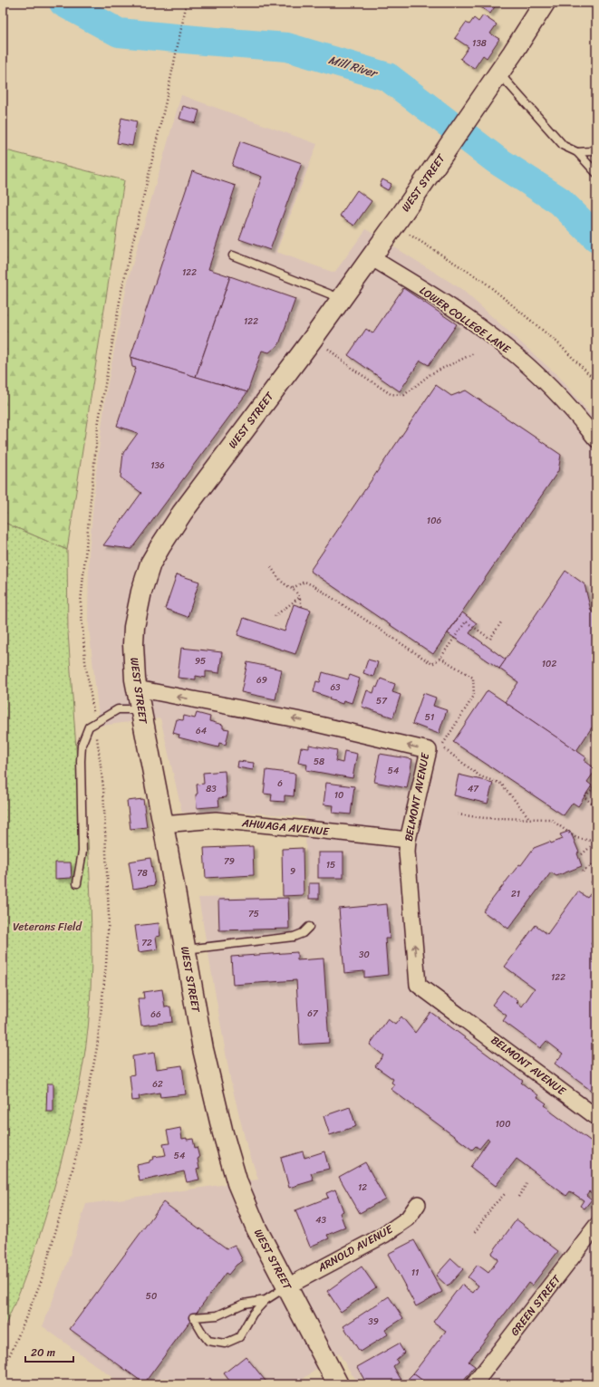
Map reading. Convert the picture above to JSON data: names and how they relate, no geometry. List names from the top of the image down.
{
  "streets": {
    "main road": ["WEST STREET"],
    "street": [
      "LOWER COLLEGE LANE",
      "BELMONT AVENUE",
      "AHWAGA AVENUE",
      "ARNOLD AVENUE",
      "GREEN STREET"
    ]
  },
  "crossings": [
    ["WEST STREET", "LOWER COLLEGE LANE"],
    ["WEST STREET", "BELMONT AVENUE"],
    ["WEST STREET", "AHWAGA AVENUE"],
    ["WEST STREET", "ARNOLD AVENUE"],
    ["BELMONT AVENUE", "AHWAGA AVENUE"]
  ],
  "one_way": ["BELMONT AVENUE"],
  "water": ["Mill River"],
  "parks": ["Veterans Field"],
  "house_numbers": [
    "138",
    "122",
    "122",
    "136",
    "106",
    "95",
    "102",
    "69",
    "63",
    "57",
    "51",
    "64",
    "58",
    "54",
    "6",
    "83",
    "47",
    "10",
    "79",
    "15",
    "9",
    "78",
    "21",
    "75",
    "72",
    "30",
    "122",
    "67",
    "66",
    "62",
    "100",
    "54",
    "12",
    "43",
    "11",
    "50",
    "39"
  ],
  "scale_bar": "20 m"
}
